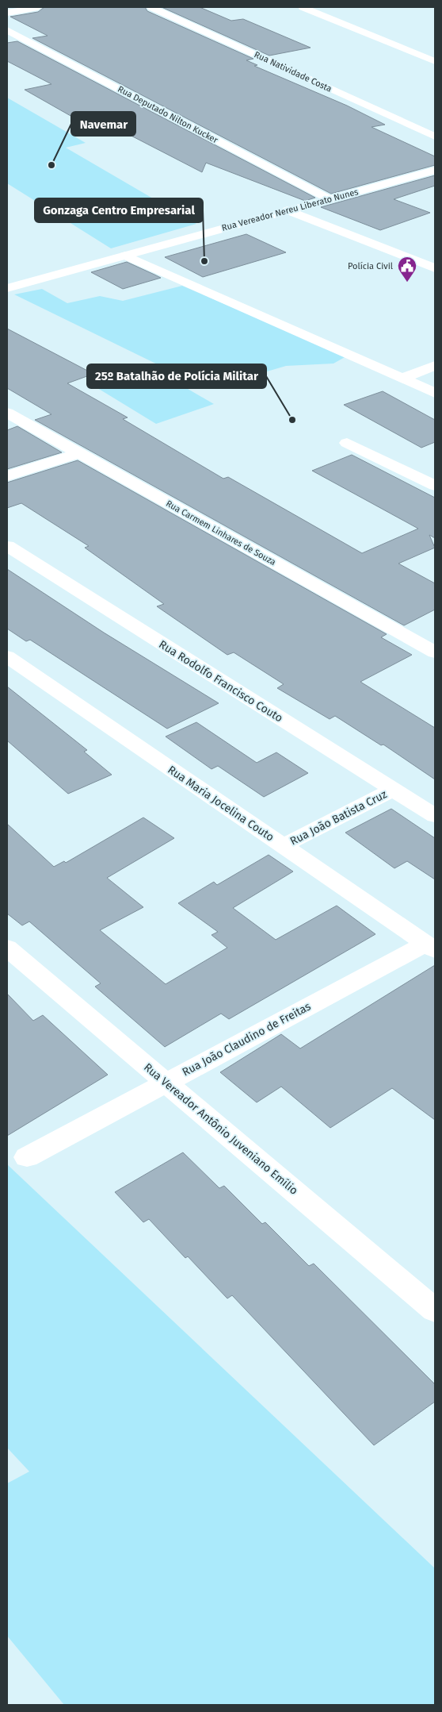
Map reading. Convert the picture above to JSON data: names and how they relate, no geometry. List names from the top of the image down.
{
  "streets": {
    "street": [
      "Rua Natividade Costa",
      "Rua Deputado Nilton Kucker",
      "Rua Vereador Nereu Liberato Nunes",
      "Rua Carmem Linhares de Souza",
      "Rua Rodolfo Francisco Couto",
      "Rua Maria Jocelina Couto",
      "Rua João Batista Cruz",
      "Rua João Claudino de Freitas",
      "Rua Vereador Antônio Juveniano Emílio"
    ]
  },
  "crossings": [
    ["Rua Deputado Nilton Kucker", "Rua Vereador Nereu Liberato Nunes"],
    ["Rua Rodolfo Francisco Couto", "Rua João Batista Cruz"],
    ["Rua Maria Jocelina Couto", "Rua João Batista Cruz"],
    ["Rua Maria Jocelina Couto", "Rua João Claudino de Freitas"],
    ["Rua João Claudino de Freitas", "Rua Vereador Antônio Juveniano Emílio"]
  ],
  "places": {
    "other": ["Navemar", "Gonzaga Centro Empresarial", "25º Batalhão de Polícia Militar"],
    "public building": ["Polícia Civil"]
  }
}
